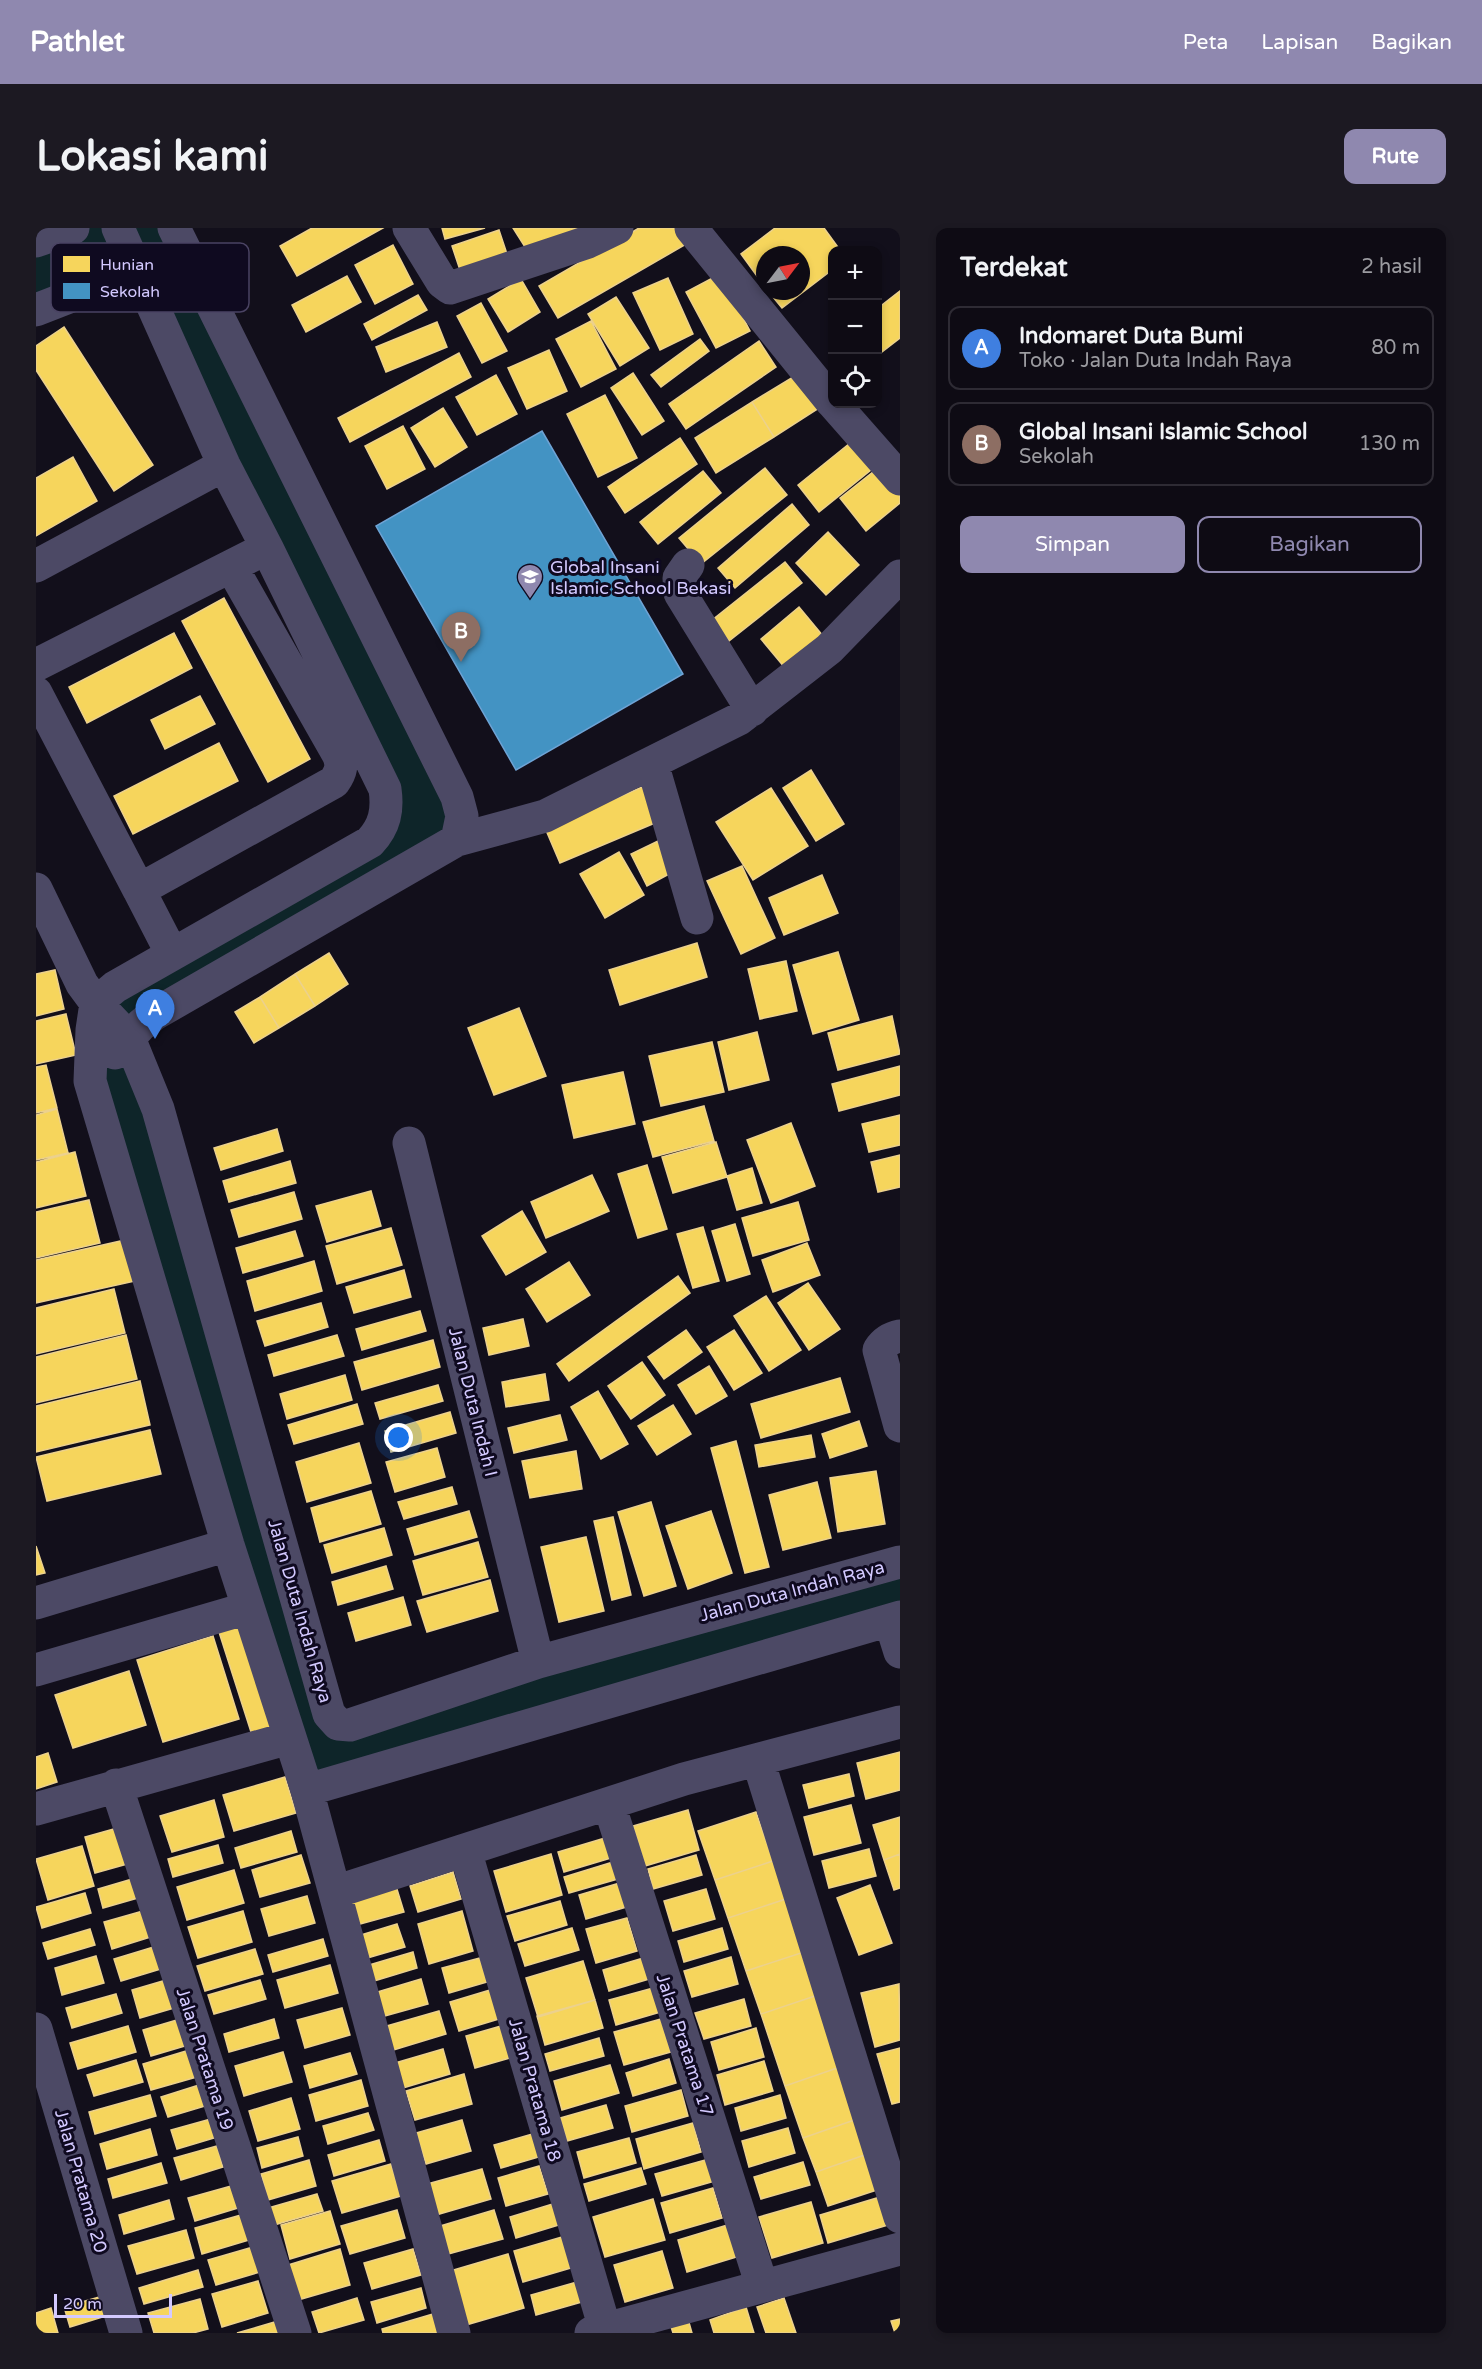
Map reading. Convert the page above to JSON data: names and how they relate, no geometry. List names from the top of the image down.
{
  "streets": {
    "street": [
      "Jalan Duta Indah I",
      "Jalan Duta Indah Raya",
      "Jalan Pratama 17",
      "Jalan Pratama 19",
      "Jalan Pratama 18",
      "Jalan Pratama 20"
    ]
  },
  "crossings": [
    ["Jalan Duta Indah I", "Jalan Duta Indah Raya"]
  ],
  "places": {
    "school or university": ["Global Insani Islamic School Bekasi"]
  },
  "legend": ["Hunian", "Sekolah"],
  "scale_bar": "20 m",
  "north": "top right",
  "page": {
    "header": "Pathlet",
    "nav": ["Peta", "Lapisan", "Bagikan"],
    "buttons": [
      "Rute",
      ["Simpan", "Bagikan"]
    ],
    "title": "Lokasi kami",
    "heading": ["Terdekat", "2 hasil"],
    "map_buttons": ["+", "−"],
    "list": [
      {
        "mark": "A",
        "name": "Indomaret Duta Bumi",
        "note": "Toko · Jalan Duta Indah Raya",
        "value": "80 m"
      },
      {
        "mark": "B",
        "name": "Global Insani Islamic School",
        "note": "Sekolah",
        "value": "130 m"
      }
    ],
    "pins": ["B", "A"],
    "scale": "20 m"
  }
}
